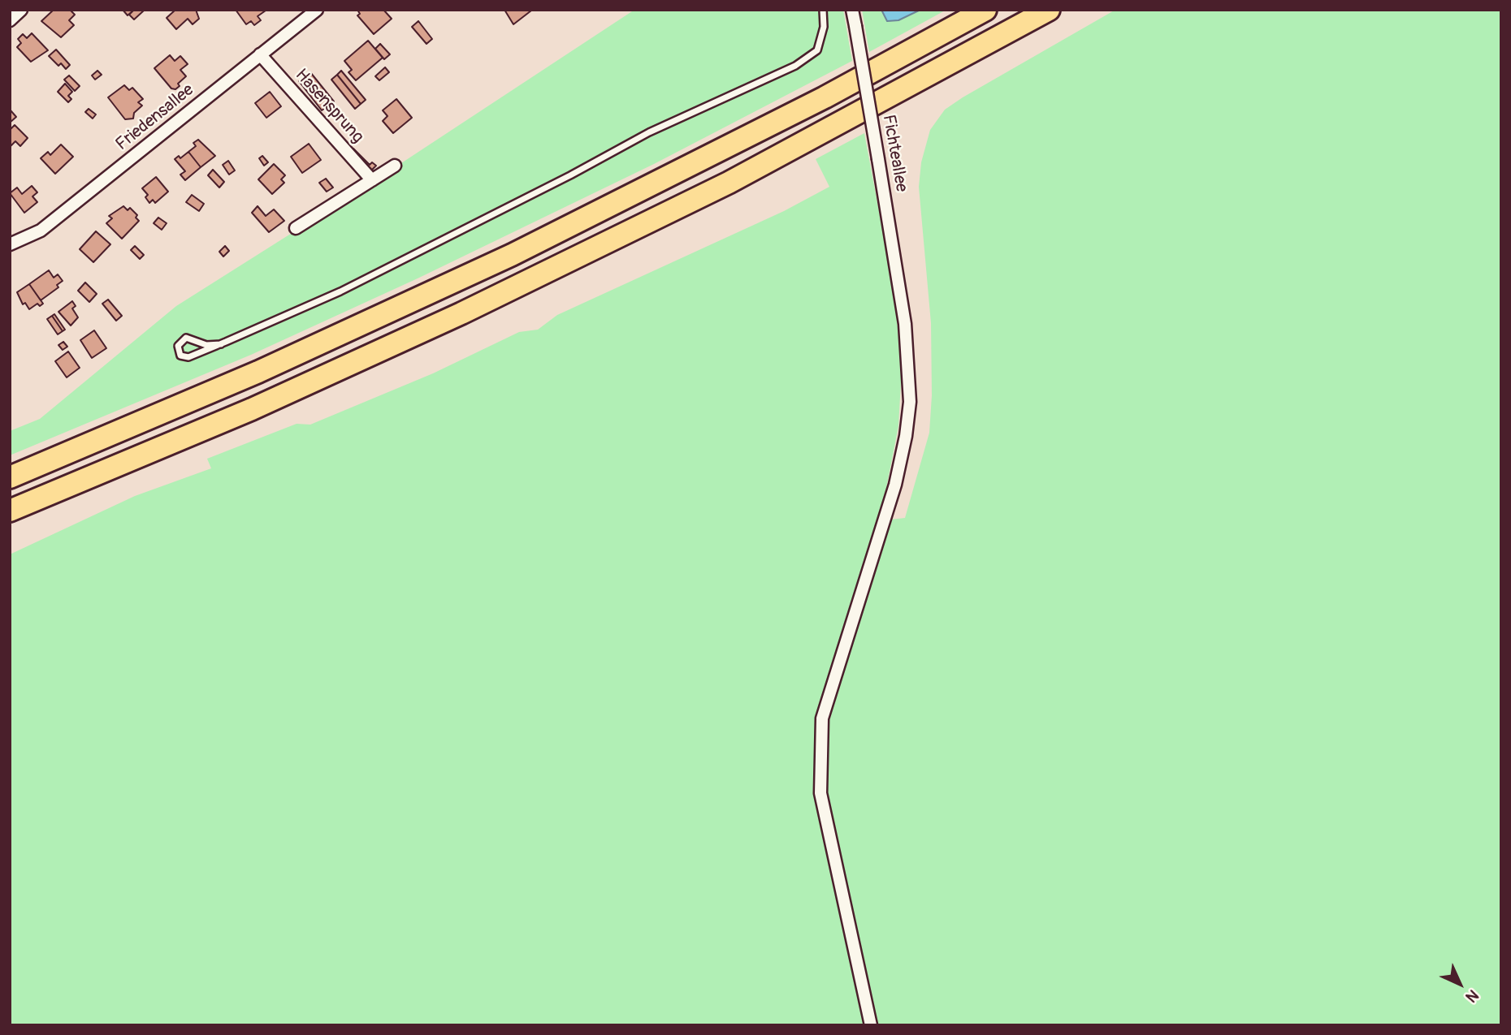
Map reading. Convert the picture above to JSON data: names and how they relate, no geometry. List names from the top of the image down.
{
  "streets": {
    "street": ["Hasensprung", "Friedensallee", "Fichteallee"]
  },
  "crossings": [
    ["Hasensprung", "Friedensallee"]
  ],
  "north": "bottom right"
}
